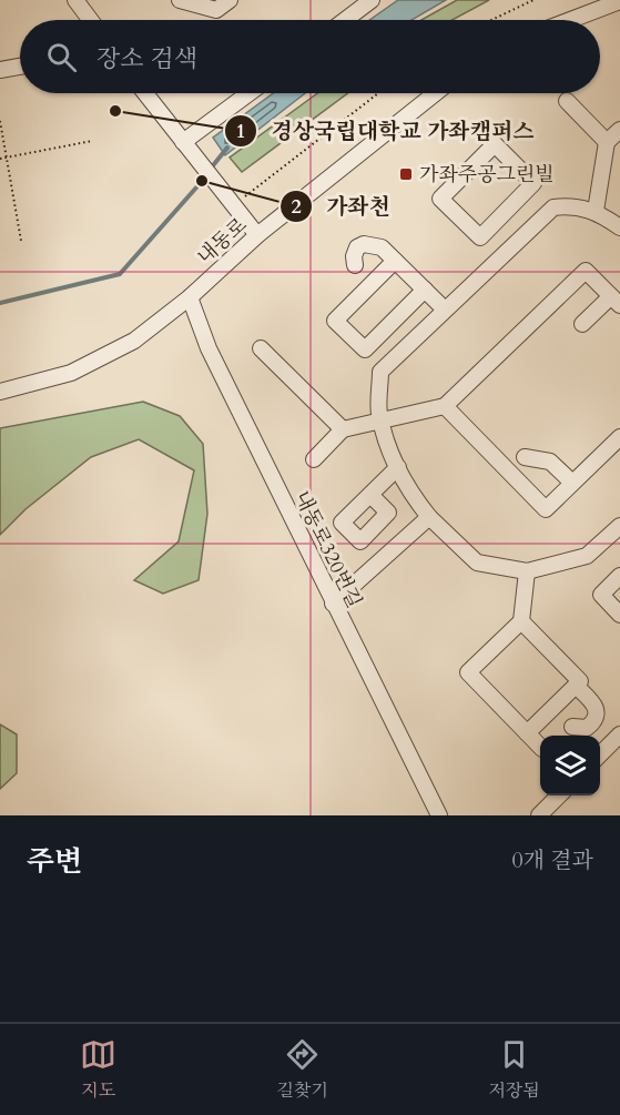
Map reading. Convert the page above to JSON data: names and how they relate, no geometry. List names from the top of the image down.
{
  "streets": {
    "street": ["내동로", "내동로320번길"]
  },
  "crossings": [
    ["내동로", "내동로320번길"]
  ],
  "places": {
    "other": ["경상국립대학교 가좌캠퍼스", "가좌천"],
    "transit": ["가좌주공그린빌"]
  },
  "page": {
    "search": "장소 검색",
    "heading": ["주변", "0개 결과"],
    "nav": ["지도", "길찾기", "저장됨"]
  }
}
